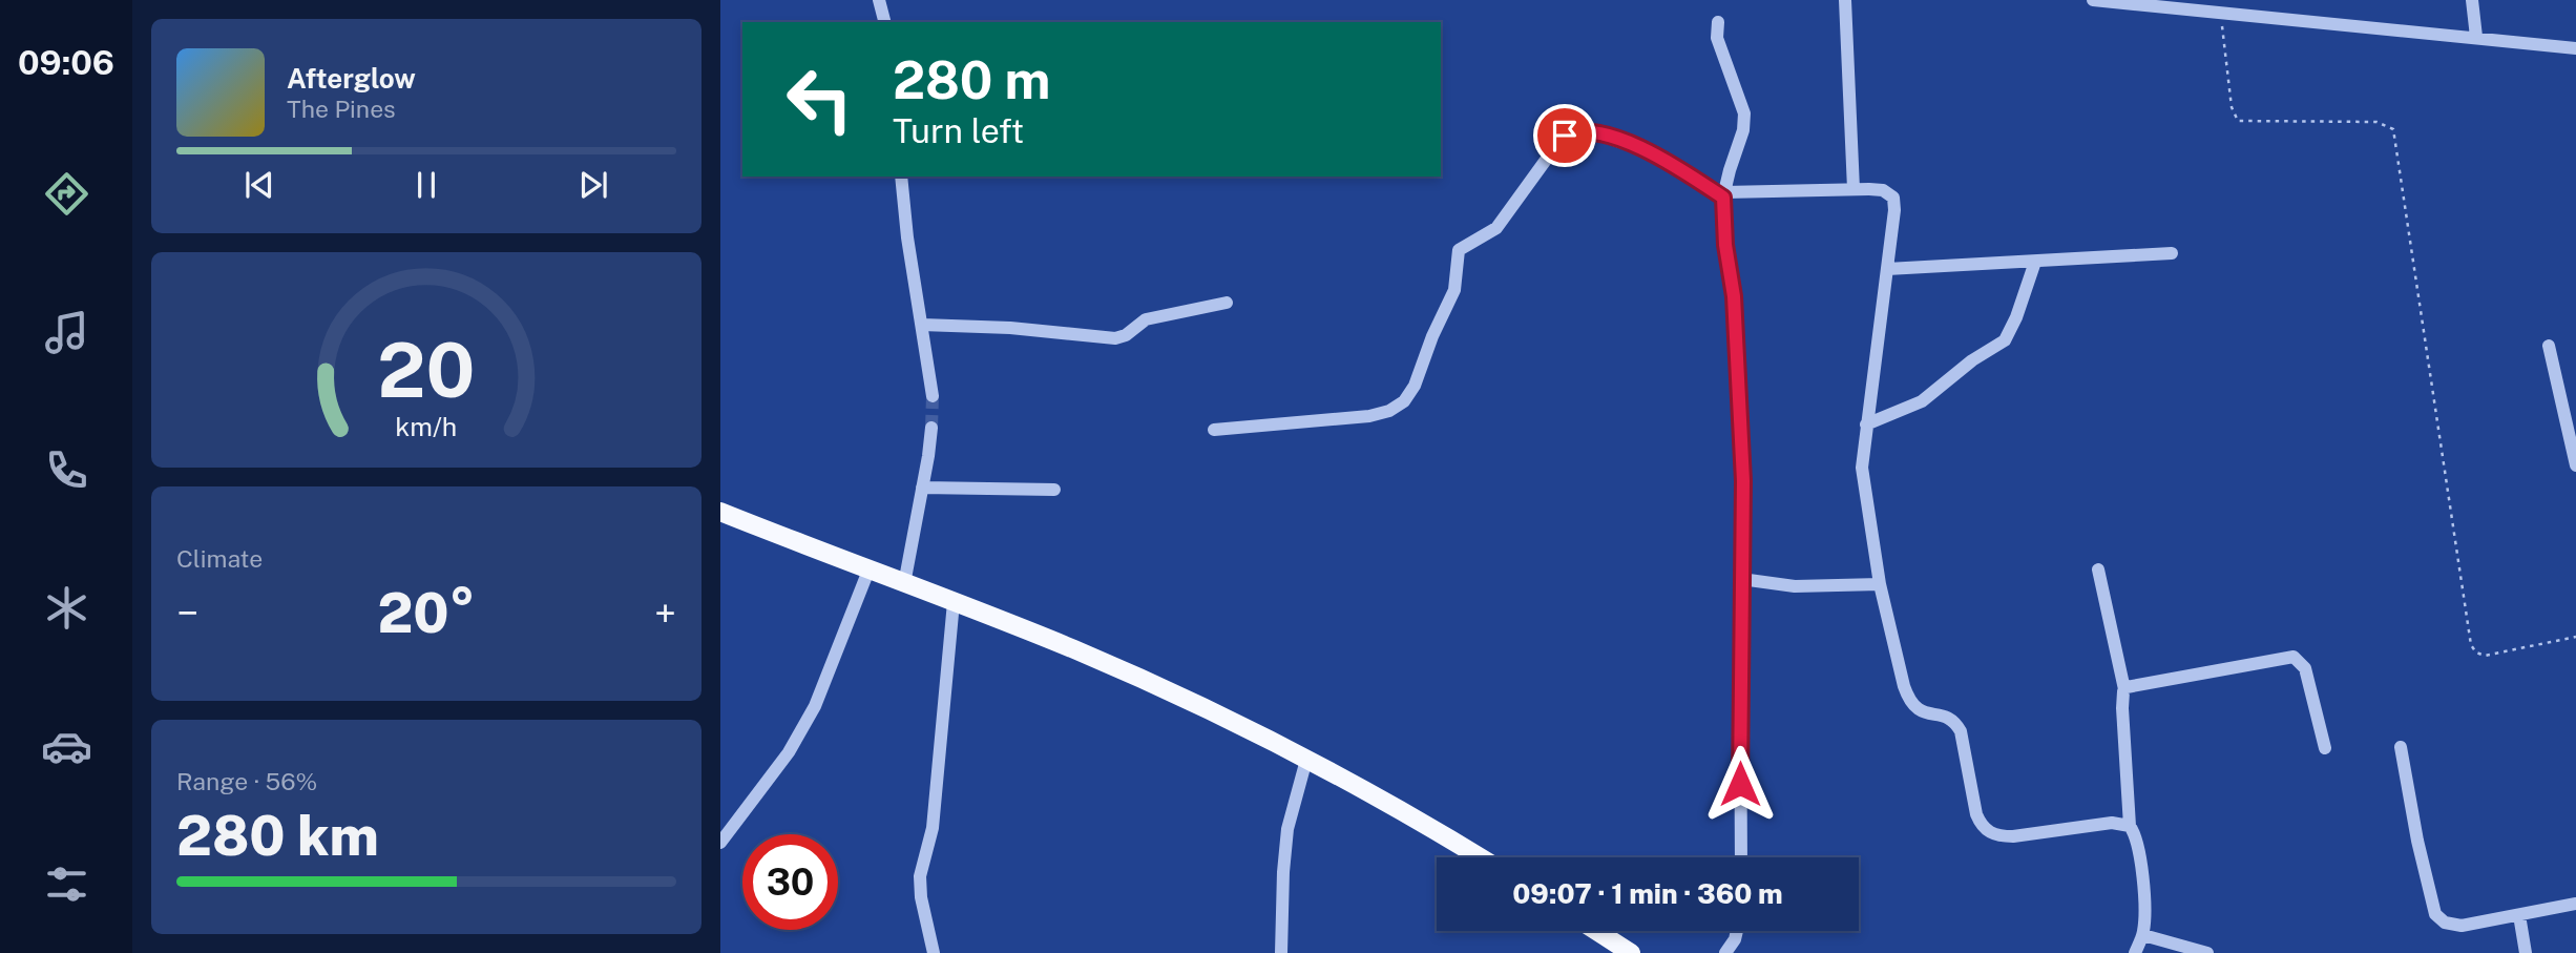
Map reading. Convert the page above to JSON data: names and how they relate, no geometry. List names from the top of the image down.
{
  "page": {
    "tabs": "09:06",
    "turn": ["280 m", "Turn left"],
    "song": ["Afterglow", "The Pines"],
    "tile": [
      "Climate",
      ["Range · 56%", "280 km"]
    ],
    "heat": ["−", "20°", "+"],
    "limit": "30",
    "trip": "09:07 · 1 min · 360 m",
    "gauge": ["20", "km/h"]
  }
}
